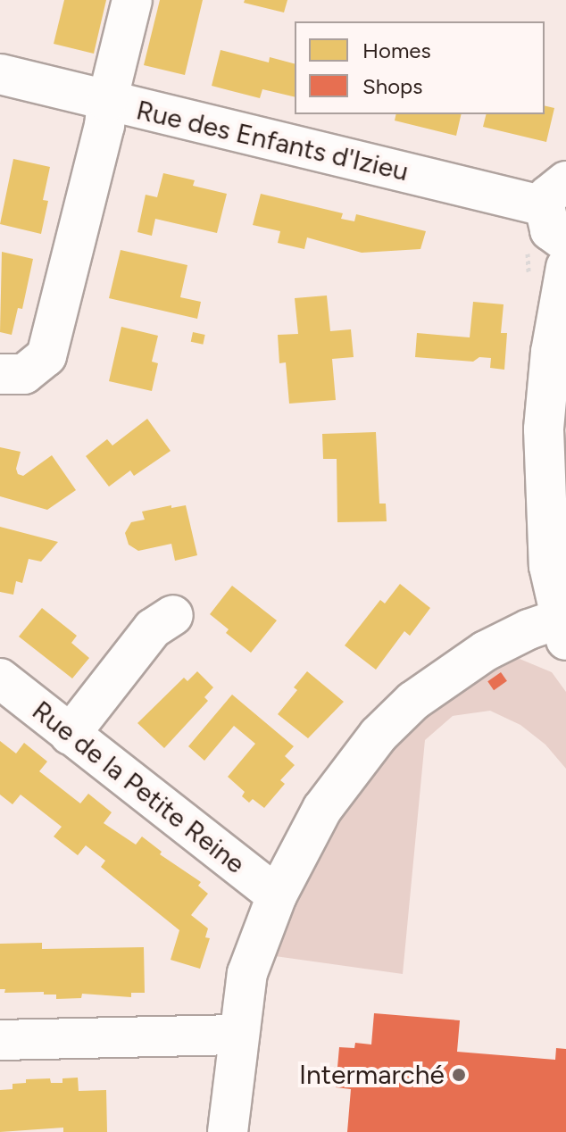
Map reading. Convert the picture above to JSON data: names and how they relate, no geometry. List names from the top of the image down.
{
  "streets": {
    "street": ["Rue des Enfants d'Izieu", "Rue de la Petite Reine"]
  },
  "places": ["Intermarché"],
  "legend": ["Homes", "Shops"]
}
